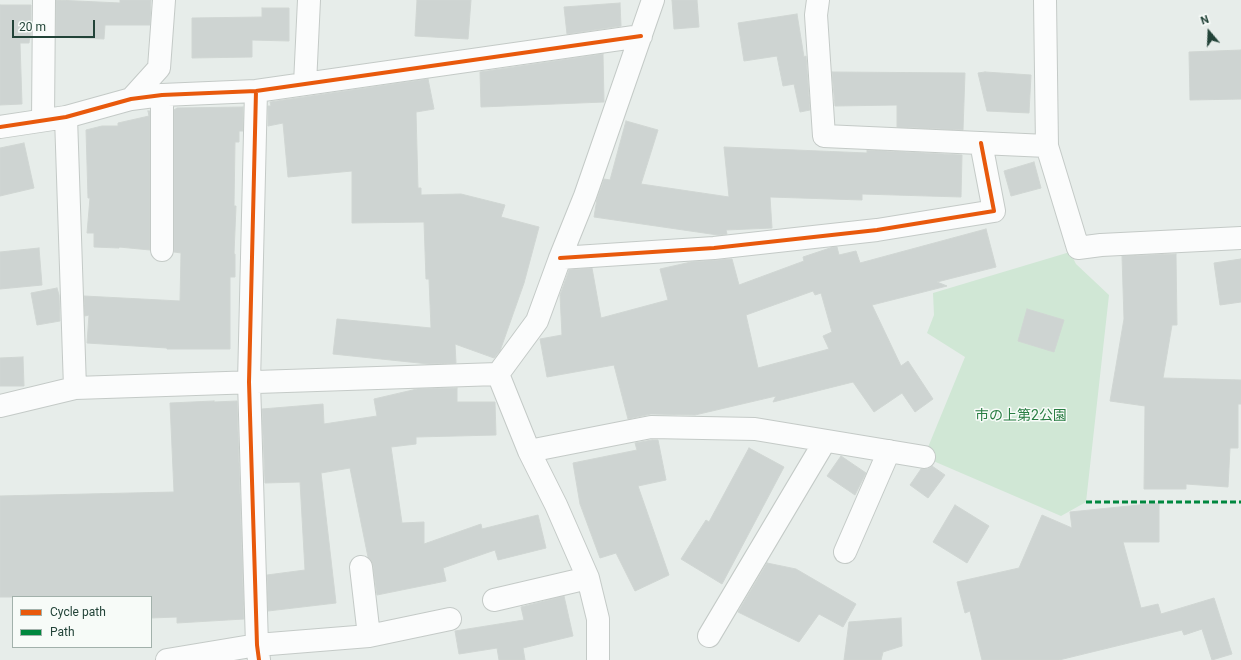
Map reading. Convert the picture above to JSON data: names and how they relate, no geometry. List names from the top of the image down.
{
  "parks": ["市の上第2公園"],
  "legend": ["Cycle path", "Path"],
  "scale_bar": "20 m",
  "north": "top"
}
